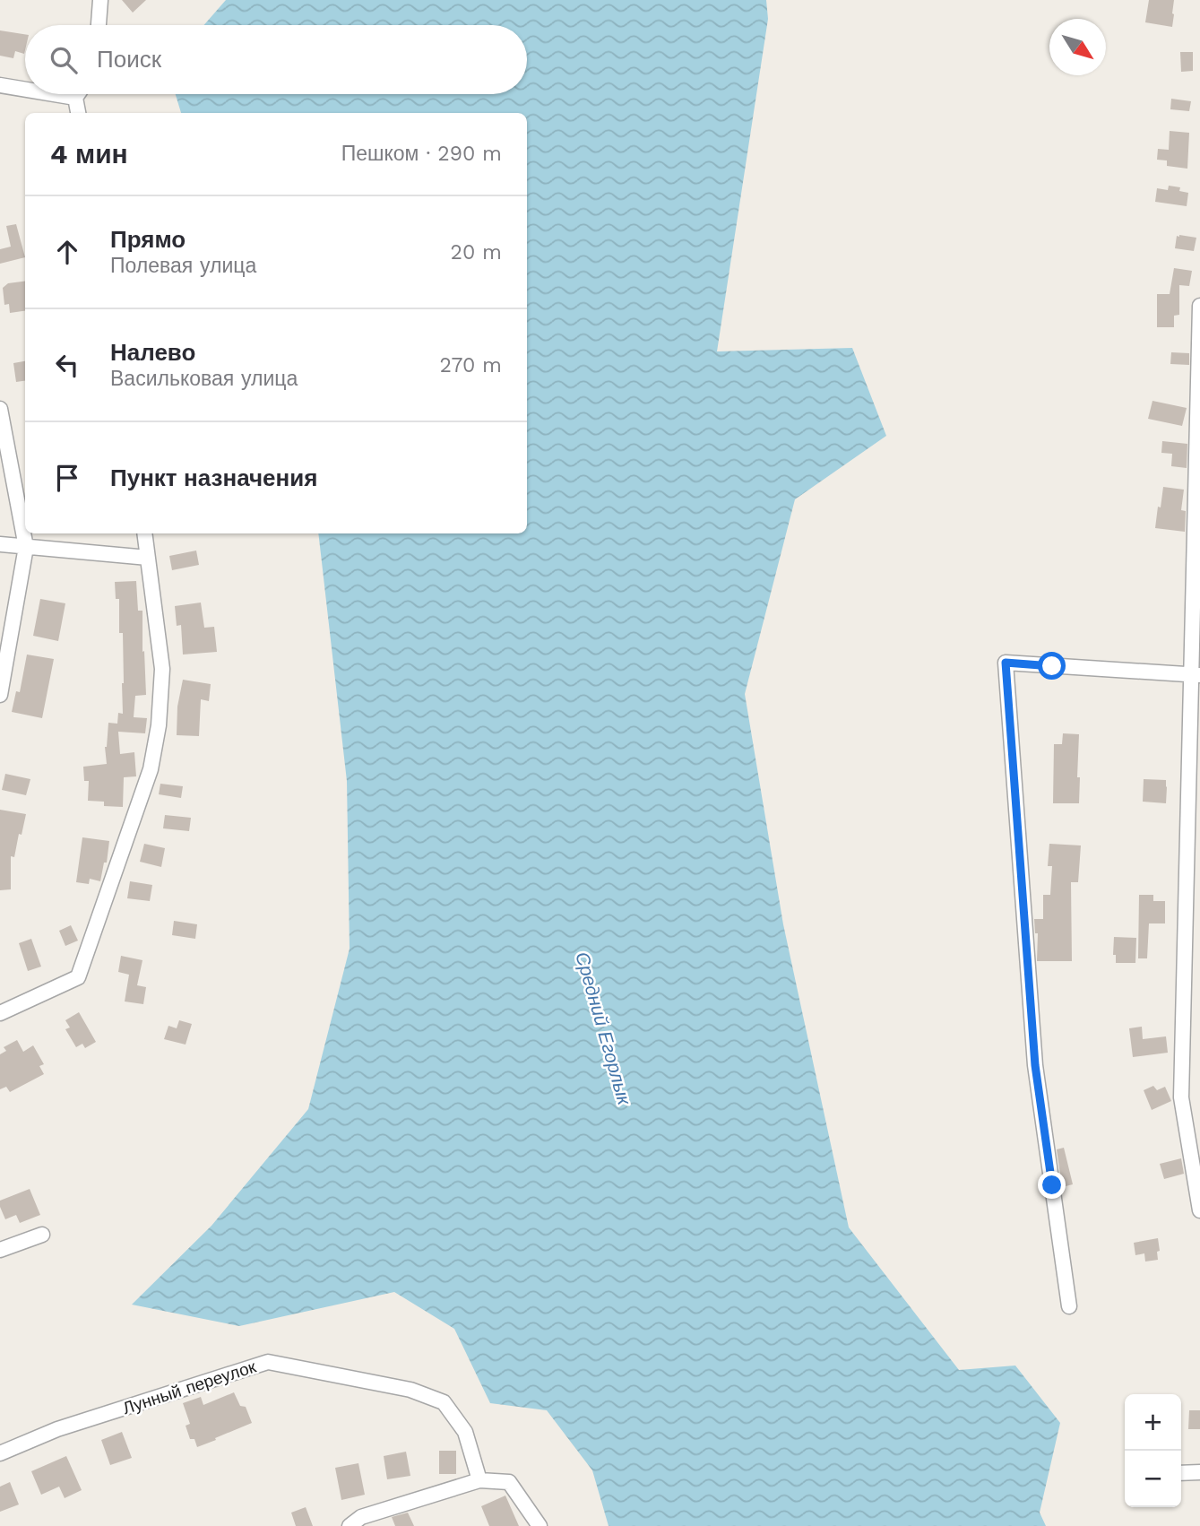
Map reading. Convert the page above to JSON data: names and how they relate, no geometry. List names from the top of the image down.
{
  "streets": {
    "street": ["Лунный переулок"]
  },
  "water": ["Средний Егорлык"],
  "north": "bottom right",
  "page": {
    "search": "Поиск",
    "heading": ["4 мин", "Пешком · 290 m"],
    "list": [
      ["Прямо", "Полевая улица", "20 m"],
      ["Налево", "Васильковая улица", "270 m"],
      "Пункт назначения"
    ],
    "map_buttons": ["+", "−"]
  }
}
